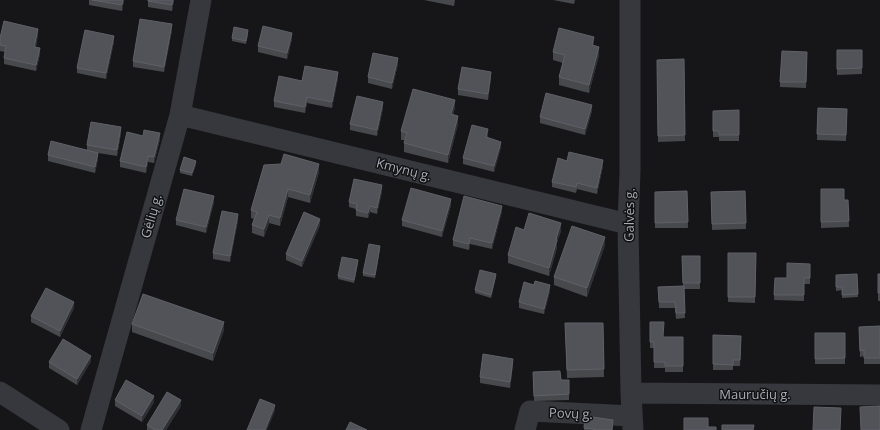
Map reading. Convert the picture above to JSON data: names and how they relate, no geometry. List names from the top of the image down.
{
  "streets": {
    "street": [
      "Kmynų g.",
      "Galvės g.",
      "Gėlių g.",
      "Mauručių g.",
      "Povų g."
    ]
  },
  "crossings": [
    ["Kmynų g.", "Galvės g."],
    ["Kmynų g.", "Gėlių g."],
    ["Galvės g.", "Mauručių g."],
    ["Galvės g.", "Povų g."]
  ]
}
